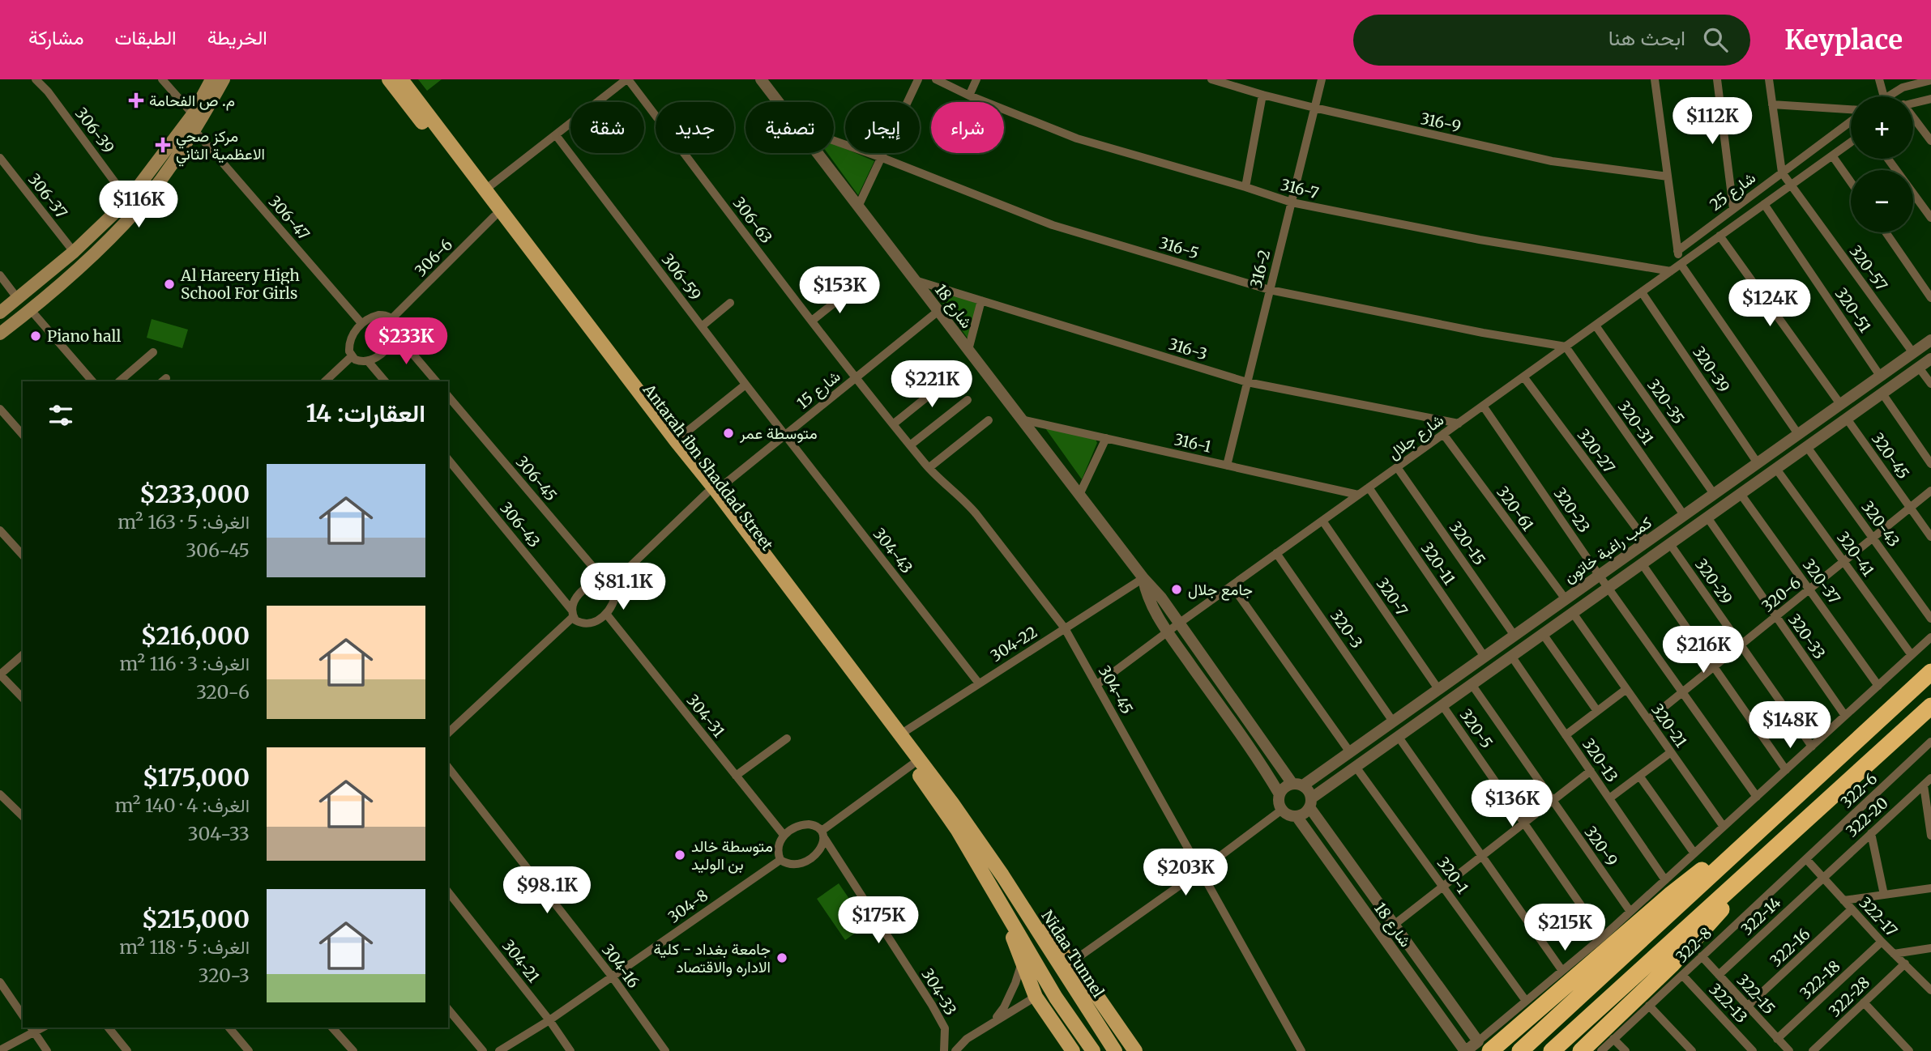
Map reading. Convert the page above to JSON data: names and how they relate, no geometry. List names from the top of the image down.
{
  "streets": {
    "main road": ["Antarah ibn Shaddad Street", "Nidaa Tunnel"],
    "street": [
      "316-9",
      "306-39",
      "316-7",
      "شارع 25",
      "306-37",
      "306-47",
      "306-63",
      "316-5",
      "306-6",
      "320-57",
      "316-2",
      "306-59",
      "شارع 18",
      "320-51",
      "316-3",
      "320-39",
      "شارع 15",
      "320-35",
      "320-31",
      "شارع جلال",
      "316-1",
      "320-27",
      "320-45",
      "306-45",
      "320-61",
      "320-23",
      "320-43",
      "306-43",
      "320-15",
      "كمب راغبة خاتون",
      "304-43",
      "320-41",
      "320-11",
      "320-29",
      "320-37",
      "320-6",
      "320-7",
      "320-3",
      "320-33",
      "304-22",
      "304-45",
      "304-31",
      "320-21",
      "320-5",
      "320-13",
      "322-6",
      "322-20",
      "320-9",
      "320-1",
      "304-8",
      "322-14",
      "322-17",
      "322-8",
      "322-16",
      "304-21",
      "304-16",
      "322-18",
      "304-33",
      "322-15",
      "322-28",
      "322-13"
    ]
  },
  "crossings": [
    ["316-9", "316-2"],
    ["316-7", "316-2"],
    ["316-7", "شارع جلال"],
    ["شارع 25", "320-57"],
    ["شارع 25", "320-51"],
    ["شارع 25", "شارع جلال"],
    ["306-47", "306-6"],
    ["306-63", "شارع 15"],
    ["306-63", "304-45"],
    ["316-5", "316-2"],
    ["316-5", "320-31"],
    ["316-5", "شارع جلال"],
    ["306-6", "Antarah ibn Shaddad Street"],
    ["320-57", "كمب راغبة خاتون"],
    ["316-2", "316-3"],
    ["316-2", "316-1"],
    ["306-59", "شارع 15"],
    ["306-59", "304-43"],
    ["شارع 18", "316-3"],
    ["شارع 18", "شارع 15"],
    ["شارع 18", "شارع جلال"],
    ["شارع 18", "316-1"],
    ["شارع 18", "كمب راغبة خاتون"],
    ["شارع 18", "304-22"],
    ["320-51", "كمب راغبة خاتون"],
    ["316-3", "شارع جلال"],
    ["320-39", "شارع جلال"],
    ["320-39", "كمب راغبة خاتون"],
    ["شارع 15", "Antarah ibn Shaddad Street"],
    ["شارع 15", "306-45"],
    ["شارع 15", "306-43"],
    ["شارع 15", "304-43"],
    ["شارع 15", "304-45"],
    ["شارع 15", "304-31"],
    ["320-35", "شارع جلال"],
    ["320-35", "كمب راغبة خاتون"],
    ["320-31", "شارع جلال"],
    ["320-31", "كمب راغبة خاتون"],
    ["شارع جلال", "316-1"],
    ["شارع جلال", "320-27"],
    ["شارع جلال", "320-61"],
    ["شارع جلال", "320-23"],
    ["شارع جلال", "320-15"],
    ["شارع جلال", "320-11"],
    ["شارع جلال", "320-7"],
    ["شارع جلال", "320-3"],
    ["شارع جلال", "304-45"],
    ["320-27", "كمب راغبة خاتون"],
    ["320-45", "كمب راغبة خاتون"],
    ["320-45", "320-6"],
    ["Antarah ibn Shaddad Street", "304-22"],
    ["Antarah ibn Shaddad Street", "Nidaa Tunnel"],
    ["306-45", "306-43"],
    ["306-45", "304-31"],
    ["320-61", "كمب راغبة خاتون"],
    ["320-23", "كمب راغبة خاتون"],
    ["320-23", "320-6"],
    ["320-43", "كمب راغبة خاتون"],
    ["320-43", "320-6"],
    ["306-43", "304-31"],
    ["320-15", "كمب راغبة خاتون"],
    ["كمب راغبة خاتون", "320-41"],
    ["كمب راغبة خاتون", "320-11"],
    ["كمب راغبة خاتون", "320-29"],
    ["كمب راغبة خاتون", "320-37"],
    ["كمب راغبة خاتون", "320-7"],
    ["كمب راغبة خاتون", "320-3"],
    ["كمب راغبة خاتون", "320-33"],
    ["كمب راغبة خاتون", "320-21"],
    ["كمب راغبة خاتون", "320-5"],
    ["كمب راغبة خاتون", "320-13"],
    ["كمب راغبة خاتون", "320-9"],
    ["كمب راغبة خاتون", "320-1"],
    ["304-43", "304-22"],
    ["320-41", "320-6"],
    ["320-29", "320-6"],
    ["320-37", "320-6"],
    ["320-6", "320-33"],
    ["320-6", "320-21"],
    ["304-22", "304-45"],
    ["304-31", "304-8"],
    ["304-31", "304-33"],
    ["322-6", "322-17"],
    ["322-6", "322-8"],
    ["322-20", "322-14"],
    ["322-20", "322-17"],
    ["304-8", "304-21"],
    ["304-8", "304-16"],
    ["304-8", "304-33"],
    ["322-14", "322-17"],
    ["322-14", "322-15"],
    ["322-17", "322-8"],
    ["322-17", "322-16"],
    ["322-17", "322-18"],
    ["322-17", "322-28"],
    ["322-8", "322-15"],
    ["322-8", "322-13"],
    ["322-16", "322-15"],
    ["322-18", "322-15"]
  ],
  "places": {
    "health": ["م. ص الفحامة", "مركز صحي الاعظمية الثاني"],
    "other": [
      "Al Hareery High School For Girls",
      "Piano hall",
      "متوسطة عمر",
      "جامع جلال",
      "متوسطة خالد بن الوليد",
      "جامعة بغداد - كلية الاداره والاقتصاد"
    ]
  },
  "page": {
    "header": "Keyplace",
    "search": "ابحث هنا",
    "nav": ["الخريطة", "الطبقات", "مشاركة"],
    "map_buttons": ["+", "−"],
    "price": [
      "$112K",
      "$116K",
      "$153K",
      "$124K",
      "$233K",
      "$221K",
      "$81.1K",
      "$216K",
      "$148K",
      "$136K",
      "$203K",
      "$98.1K",
      "$175K",
      "$215K"
    ],
    "chip": [
      "شراء",
      "إيجار",
      "تصفية",
      "جديد",
      "شقة"
    ],
    "heading": "العقارات: 14",
    "list": [
      {
        "name": "$233,000",
        "note": "الغرف: 5 · 163 m² · 306-45"
      },
      {
        "name": "$216,000",
        "note": "الغرف: 3 · 116 m² · 320-6"
      },
      {
        "name": "$175,000",
        "note": "الغرف: 4 · 140 m² · 304-33"
      },
      {
        "name": "$215,000",
        "note": "الغرف: 5 · 118 m² · 320-3"
      }
    ]
  }
}
